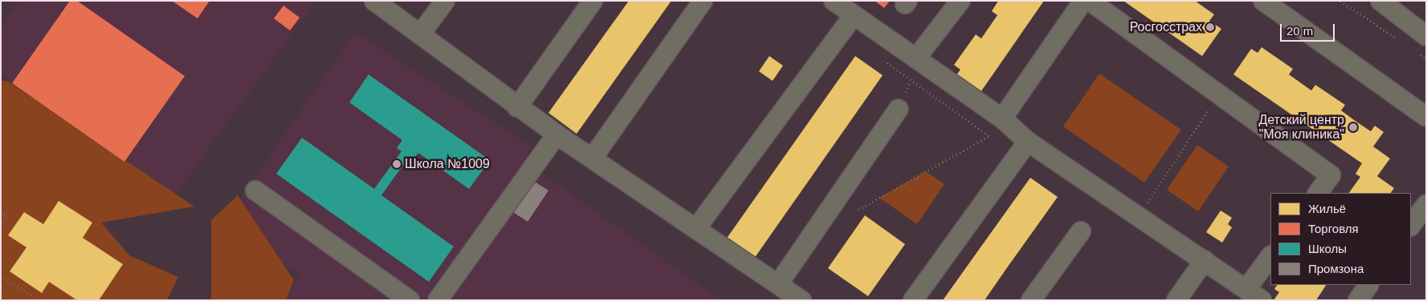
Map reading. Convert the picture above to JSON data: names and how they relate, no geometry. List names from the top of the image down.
{
  "places": ["Росгосстрах", "Детский центр \"Моя клиника\"", "Школа №1009"],
  "legend": [
    "Жильё",
    "Торговля",
    "Школы",
    "Промзона"
  ],
  "scale_bar": "20 m"
}
